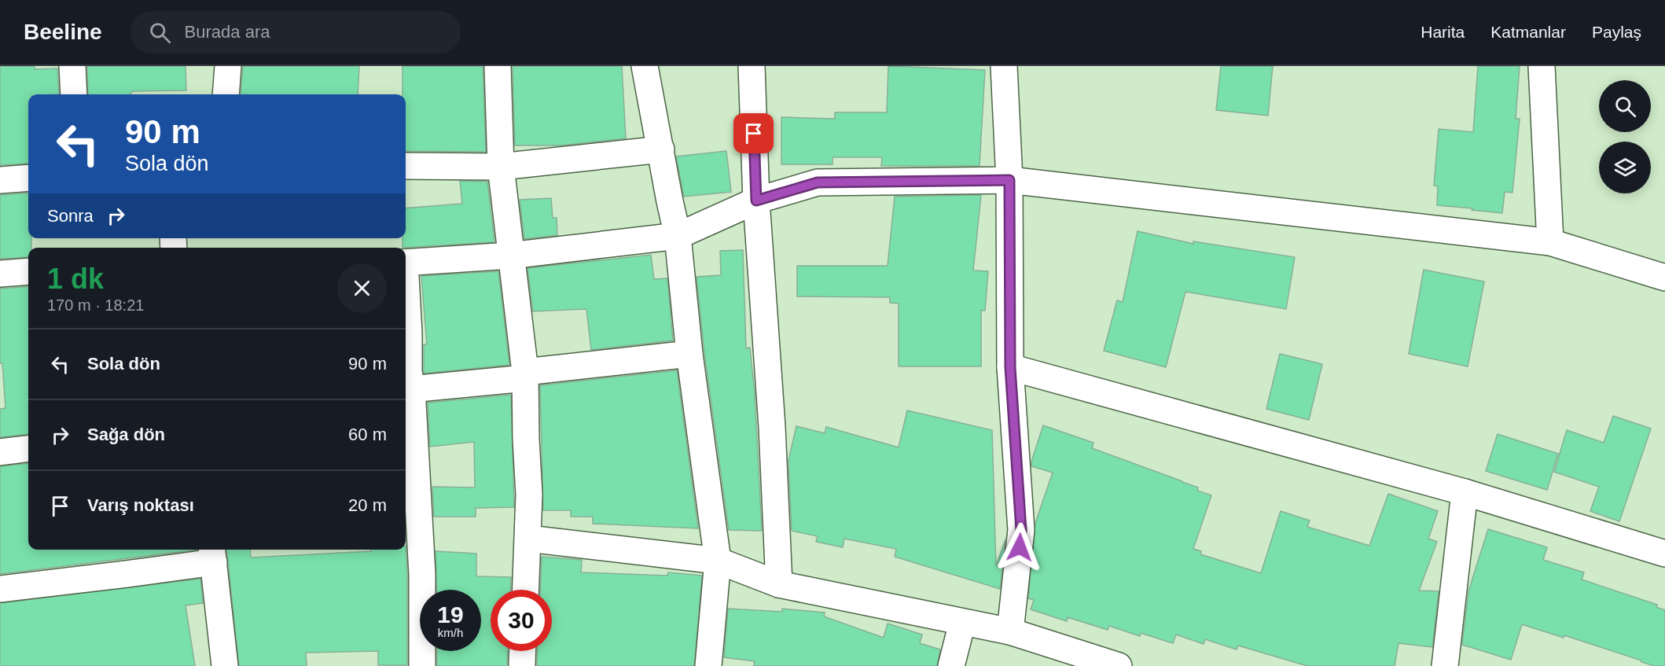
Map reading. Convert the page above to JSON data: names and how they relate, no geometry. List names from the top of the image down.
{
  "page": {
    "header": "Beeline",
    "search": "Burada ara",
    "nav": ["Harita", "Katmanlar", "Paylaş"],
    "turn": ["90 m", "Sola dön"],
    "then": "Sonra",
    "heading": ["1 dk", "170 m · 18:21"],
    "list": [
      {
        "name": "Sola dön",
        "value": "90 m"
      },
      {
        "name": "Sağa dön",
        "value": "60 m"
      },
      {
        "name": "Varış noktası",
        "value": "20 m"
      }
    ],
    "speed": "19 km/h",
    "limit": "30"
  }
}
